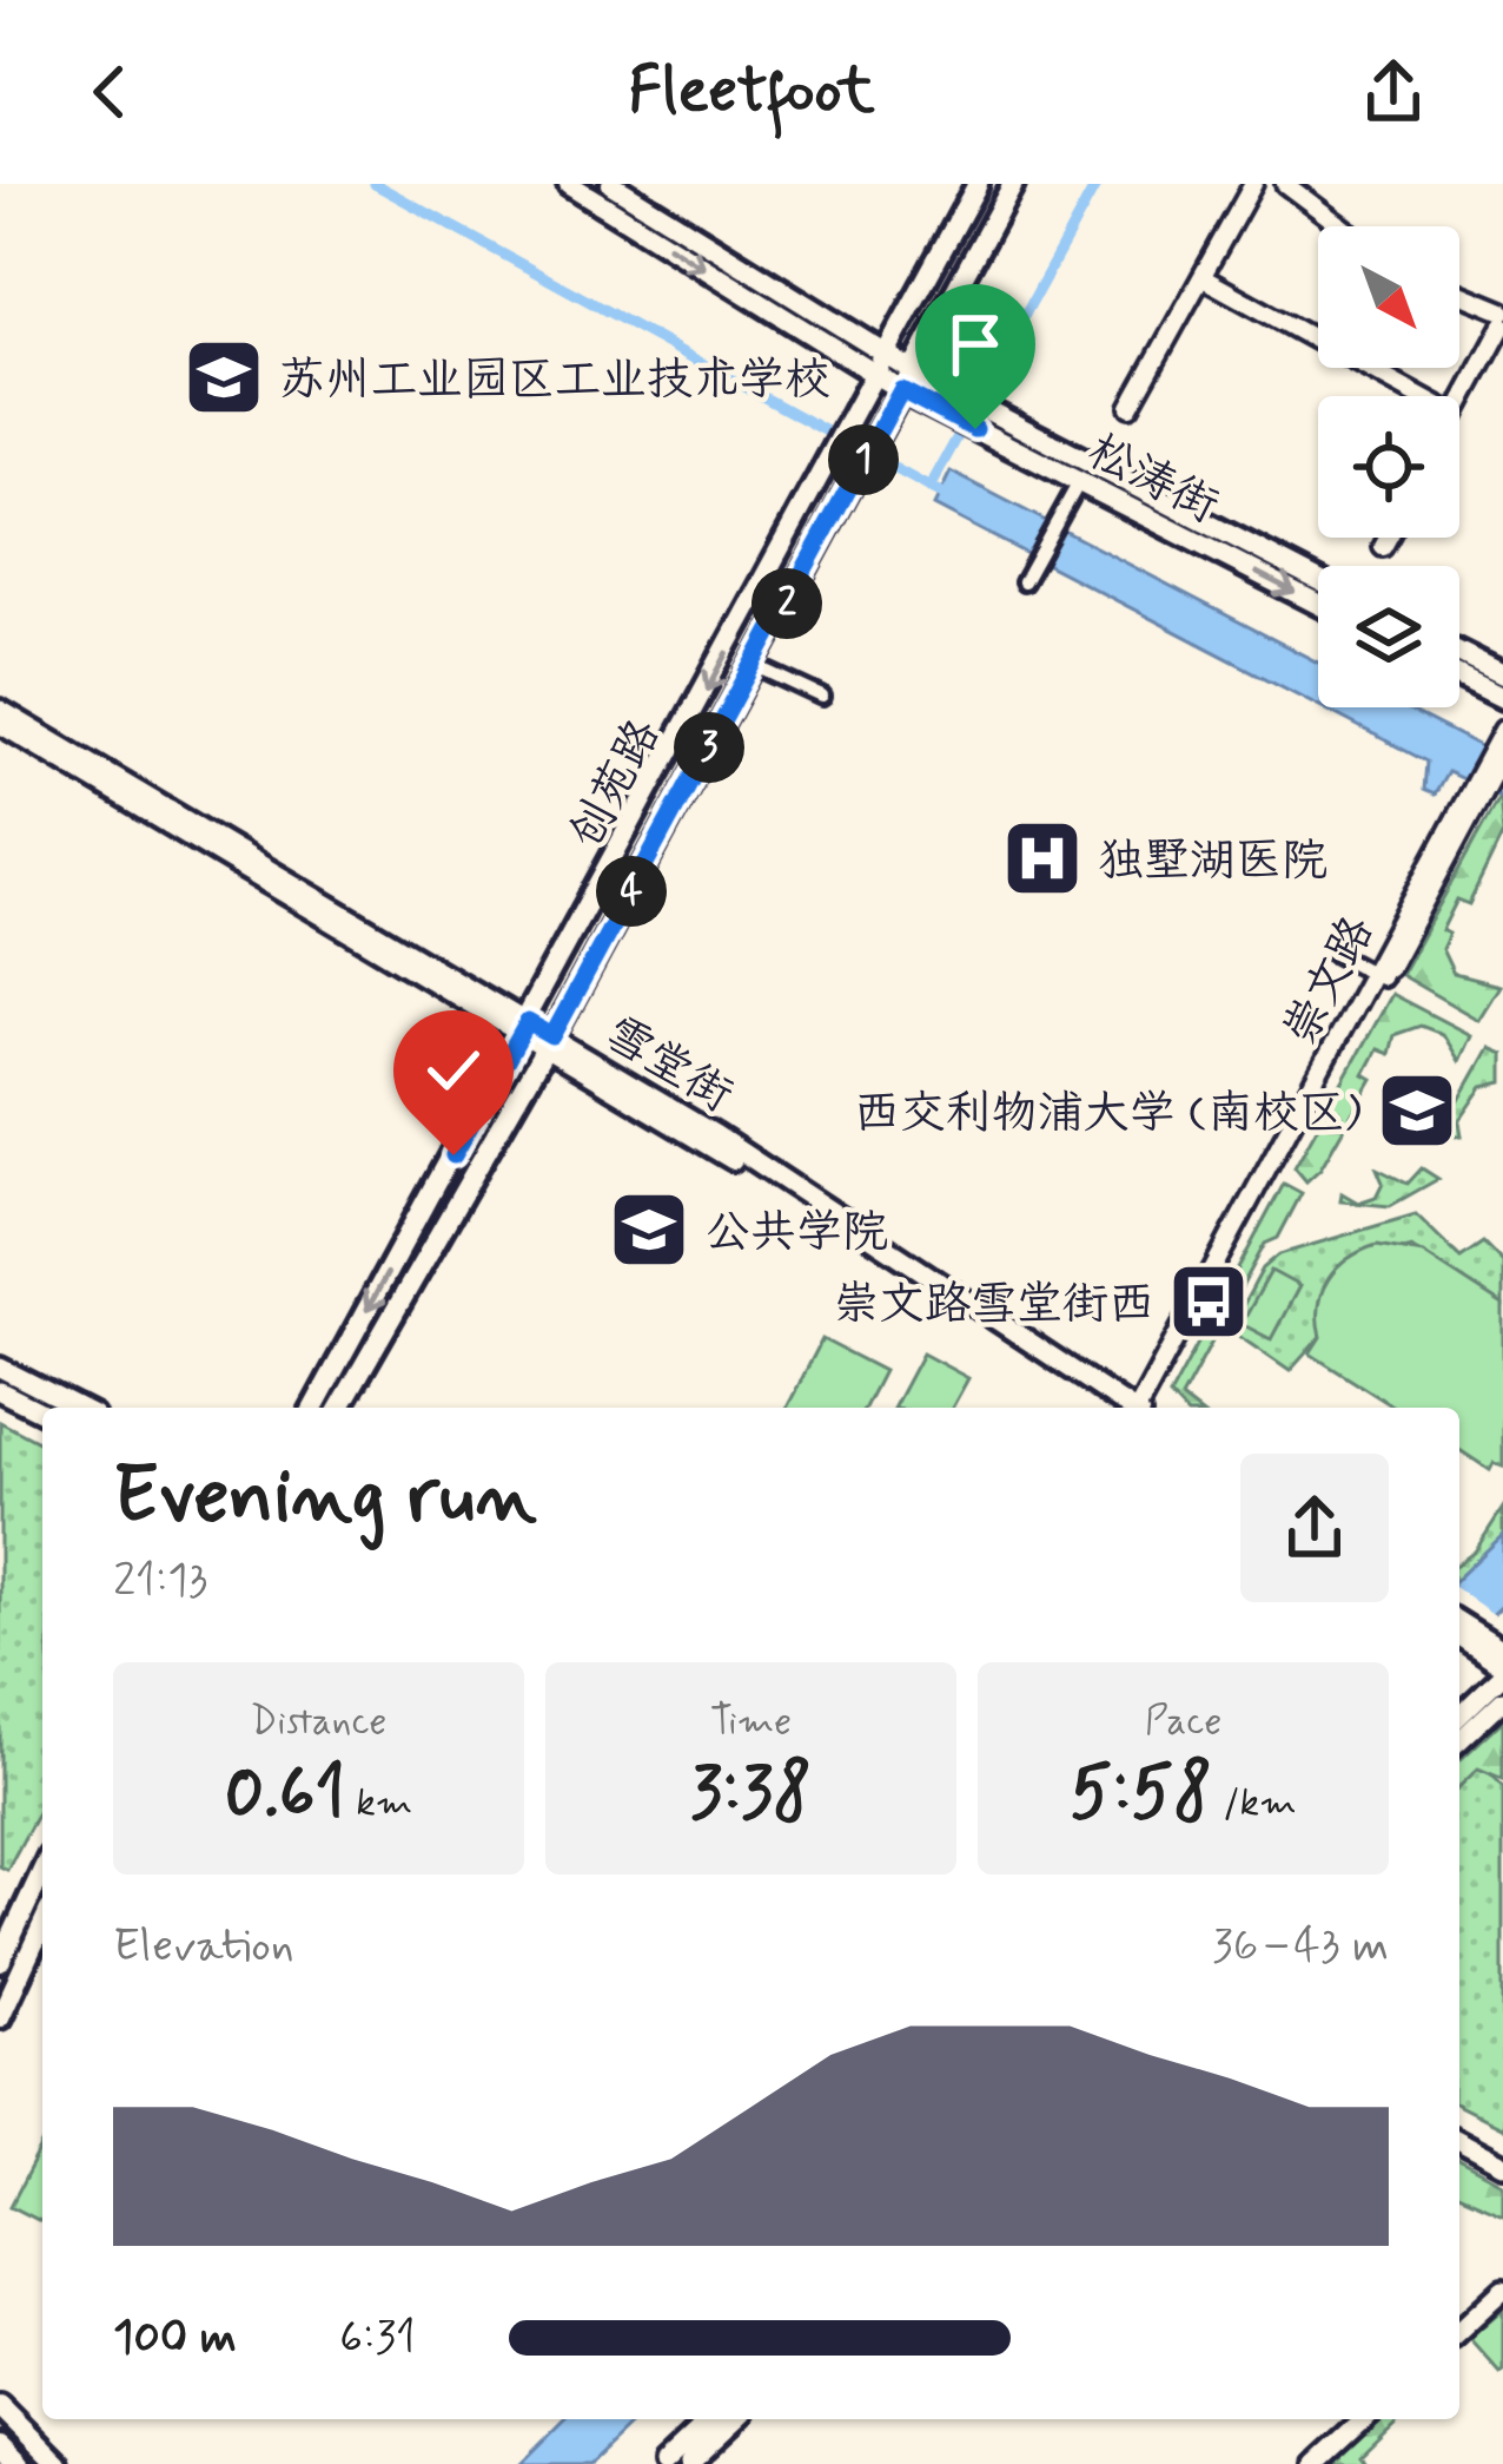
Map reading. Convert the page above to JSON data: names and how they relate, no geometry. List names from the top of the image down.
{
  "streets": {
    "main road": ["松涛街", "创苑路", "雪堂街"],
    "street": ["崇文路"]
  },
  "crossings": [
    ["松涛街", "创苑路"],
    ["创苑路", "雪堂街"]
  ],
  "places": {
    "school or university": ["苏州工业园区工业技术学校", "西交利物浦大学 (南校区)", "公共学院"],
    "hospital": ["独墅湖医院"],
    "bus stop": ["崇文路雪堂街西"]
  },
  "north": "bottom right",
  "page": {
    "header": "Fleetfoot",
    "pins": [
      "1",
      "2",
      "3",
      "4"
    ],
    "heading": ["Evening run", "21:13"],
    "stats": [
      ["Distance", "0.61 km"],
      ["Time", "3:38"],
      ["Pace", "5:58 /km"]
    ],
    "chart": ["Elevation", "36–43 m"],
    "list": [
      {
        "name": "100 m",
        "note": "6:31"
      }
    ]
  }
}
